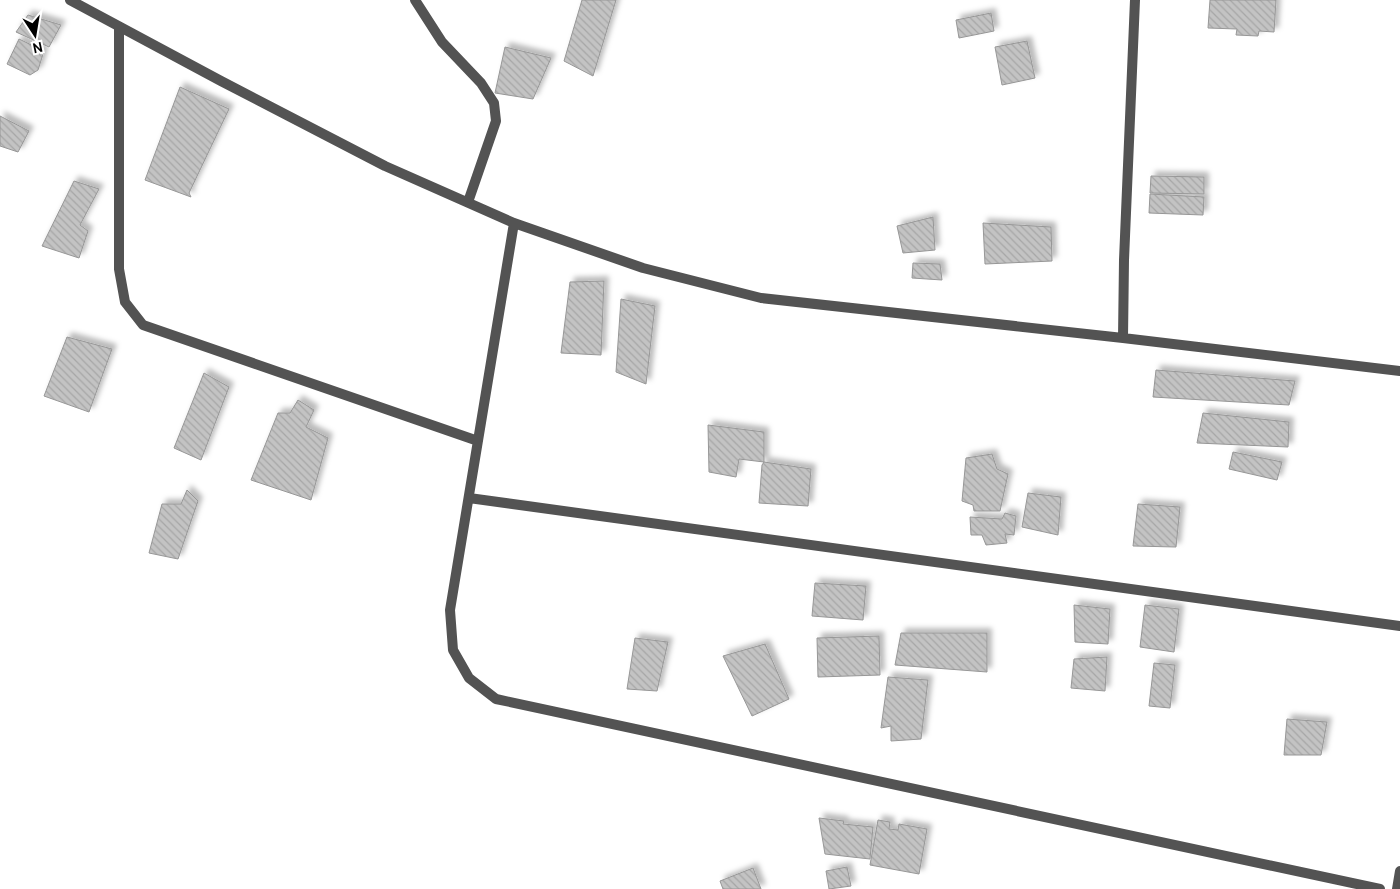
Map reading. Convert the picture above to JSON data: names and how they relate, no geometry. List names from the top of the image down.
{
  "north": "bottom"
}
